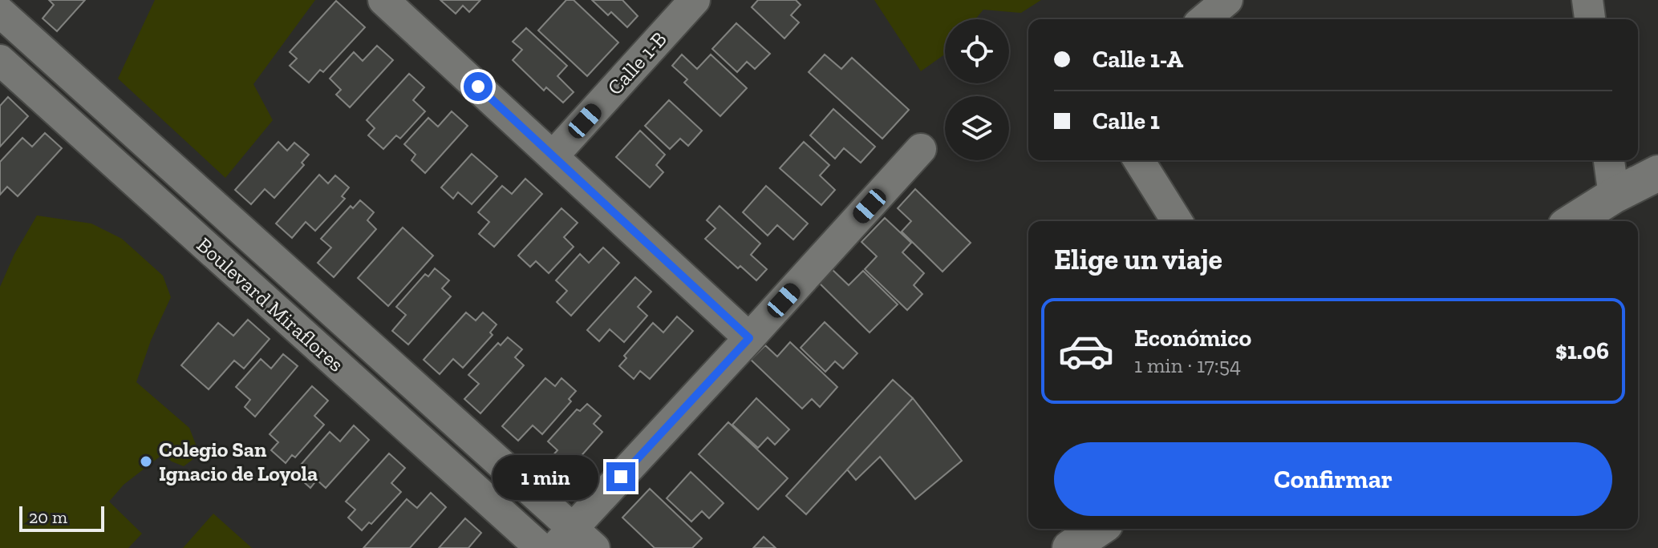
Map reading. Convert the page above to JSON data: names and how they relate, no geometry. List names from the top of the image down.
{
  "streets": {
    "street": ["Calle 1-B", "Boulevard Miraflores"]
  },
  "places": ["Colegio San Ignacio de Loyola"],
  "scale_bar": "20 m",
  "page": {
    "banner": ["Calle 1-A", "Calle 1"],
    "heading": "Elige un viaje",
    "list": [
      {
        "name": "Económico",
        "note": "1 min · 17:54",
        "value": "$1.06"
      }
    ],
    "buttons": "Confirmar",
    "bubble": "1 min",
    "scale": "20 m"
  }
}
